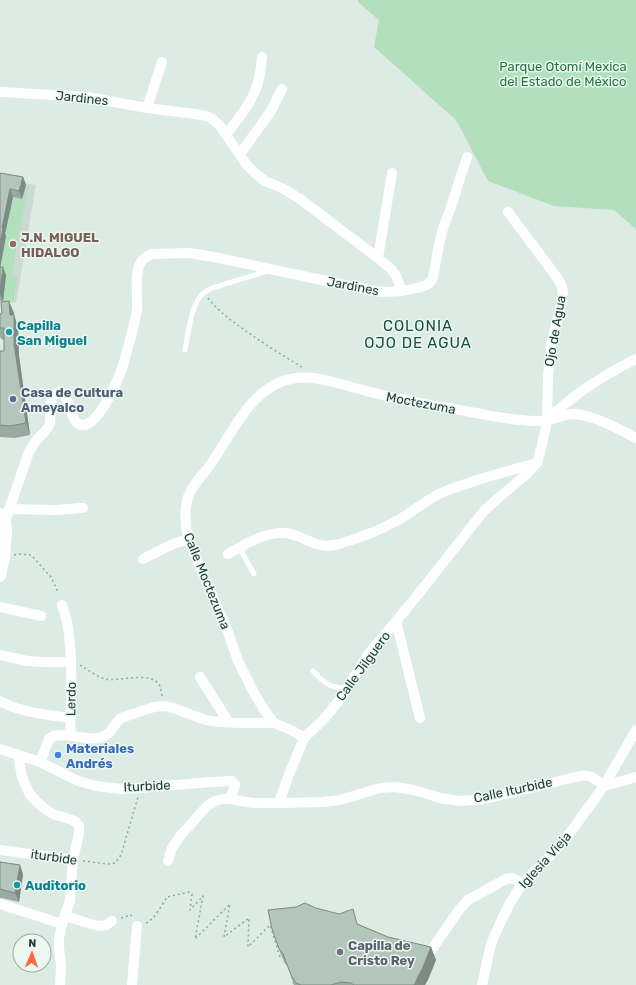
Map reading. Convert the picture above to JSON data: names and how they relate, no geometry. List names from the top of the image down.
{
  "streets": {
    "street": [
      "Jardines",
      "Ojo de Agua",
      "Moctezuma",
      "Calle Moctezuma",
      "Calle Jilguero",
      "Lerdo",
      "Iturbide",
      "Calle Iturbide",
      "iturbide",
      "Iglesia Vieja"
    ]
  },
  "crossings": [
    ["Ojo de Agua", "Moctezuma"],
    ["Ojo de Agua", "Calle Jilguero"],
    ["Moctezuma", "Calle Moctezuma"],
    ["Moctezuma", "Calle Jilguero"],
    ["Iturbide", "iturbide"],
    ["Calle Iturbide", "Iglesia Vieja"]
  ],
  "districts": ["COLONIA OJO DE AGUA"],
  "parks": ["Parque Otomí Mexica del Estado de México"],
  "places": [
    "J.N. MIGUEL HIDALGO",
    "Capilla San Miguel",
    "Casa de Cultura Ameyalco",
    "Materiales Andrés",
    "Auditorio",
    "Capilla de Cristo Rey"
  ],
  "north": "top"
}
